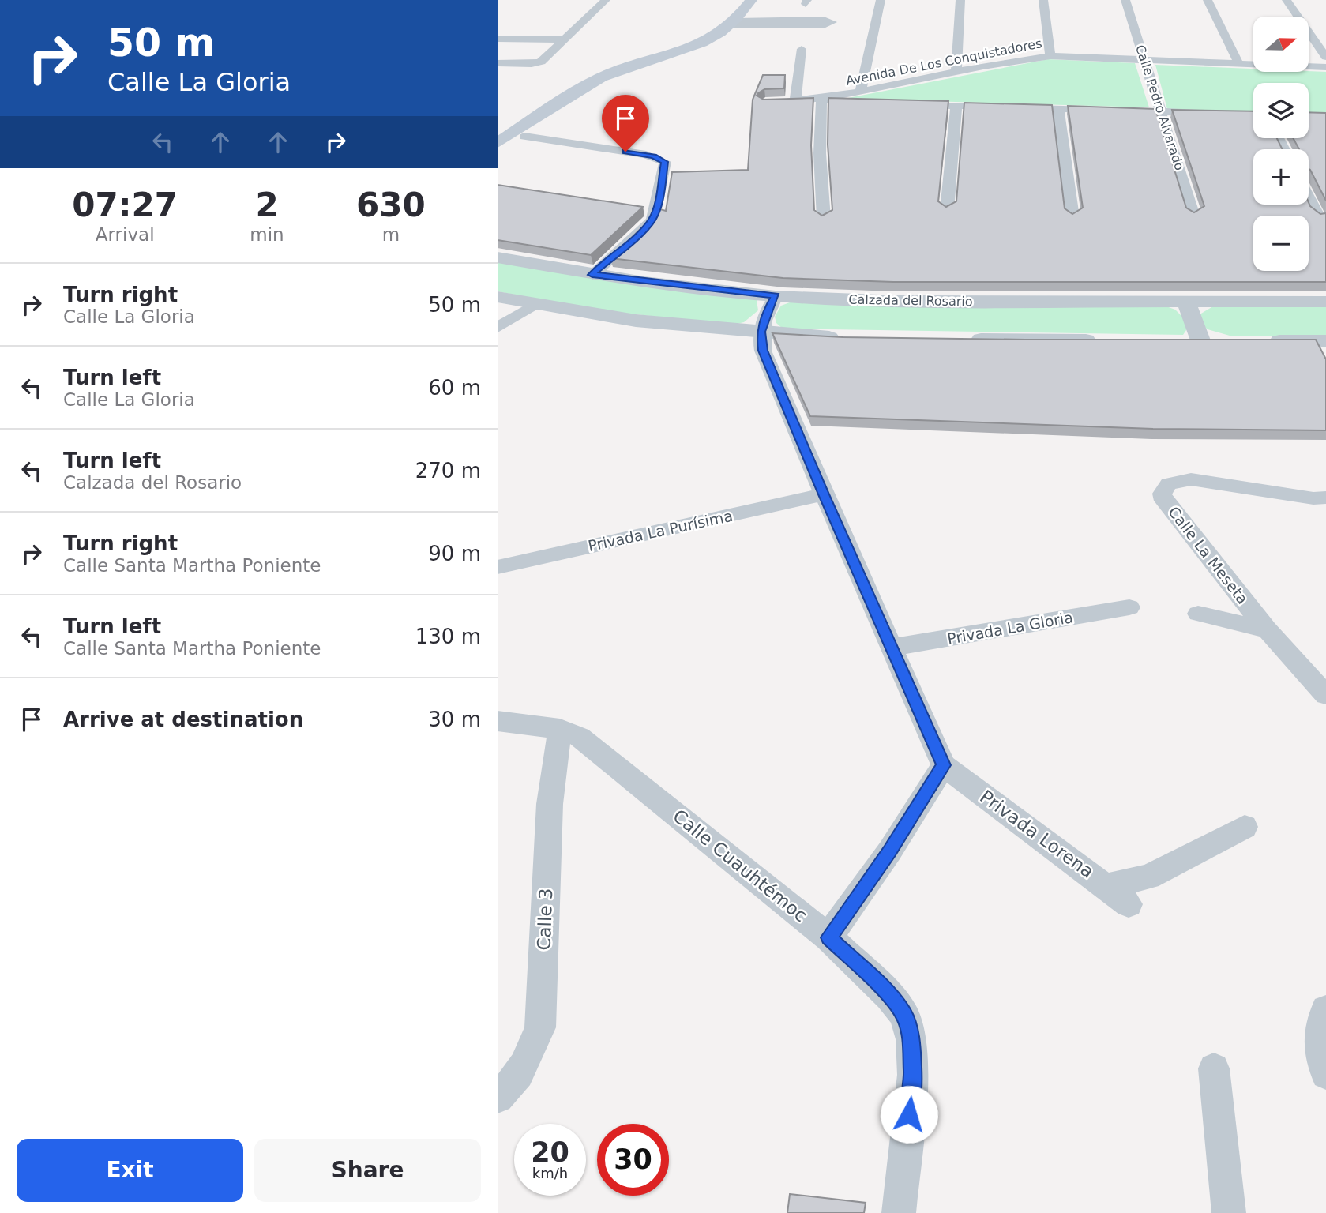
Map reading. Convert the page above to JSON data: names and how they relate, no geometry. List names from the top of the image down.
{
  "streets": {
    "street": [
      "Avenida De Los Conquistadores",
      "Calle Pedro Alvarado",
      "Calzada del Rosario",
      "Privada La Purísima",
      "Calle La Meseta",
      "Privada La Gloria",
      "Privada Lorena",
      "Calle Cuauhtémoc",
      "Calle 3"
    ]
  },
  "crossings": [
    ["Avenida De Los Conquistadores", "Calle Pedro Alvarado"],
    ["Calle Cuauhtémoc", "Calle 3"]
  ],
  "north": "right",
  "page": {
    "turn": ["50 m", "Calle La Gloria"],
    "map_buttons": ["+", "−"],
    "eta": [
      "07:27",
      "Arrival",
      "2",
      "min",
      "630",
      "m"
    ],
    "list": [
      {
        "name": "Turn right",
        "note": "Calle La Gloria",
        "value": "50 m"
      },
      {
        "name": "Turn left",
        "note": "Calle La Gloria",
        "value": "60 m"
      },
      {
        "name": "Turn left",
        "note": "Calzada del Rosario",
        "value": "270 m"
      },
      {
        "name": "Turn right",
        "note": "Calle Santa Martha Poniente",
        "value": "90 m"
      },
      {
        "name": "Turn left",
        "note": "Calle Santa Martha Poniente",
        "value": "130 m"
      },
      {
        "name": "Arrive at destination",
        "value": "30 m"
      }
    ],
    "speed": "20 km/h",
    "limit": "30",
    "buttons": ["Exit", "Share"]
  }
}
